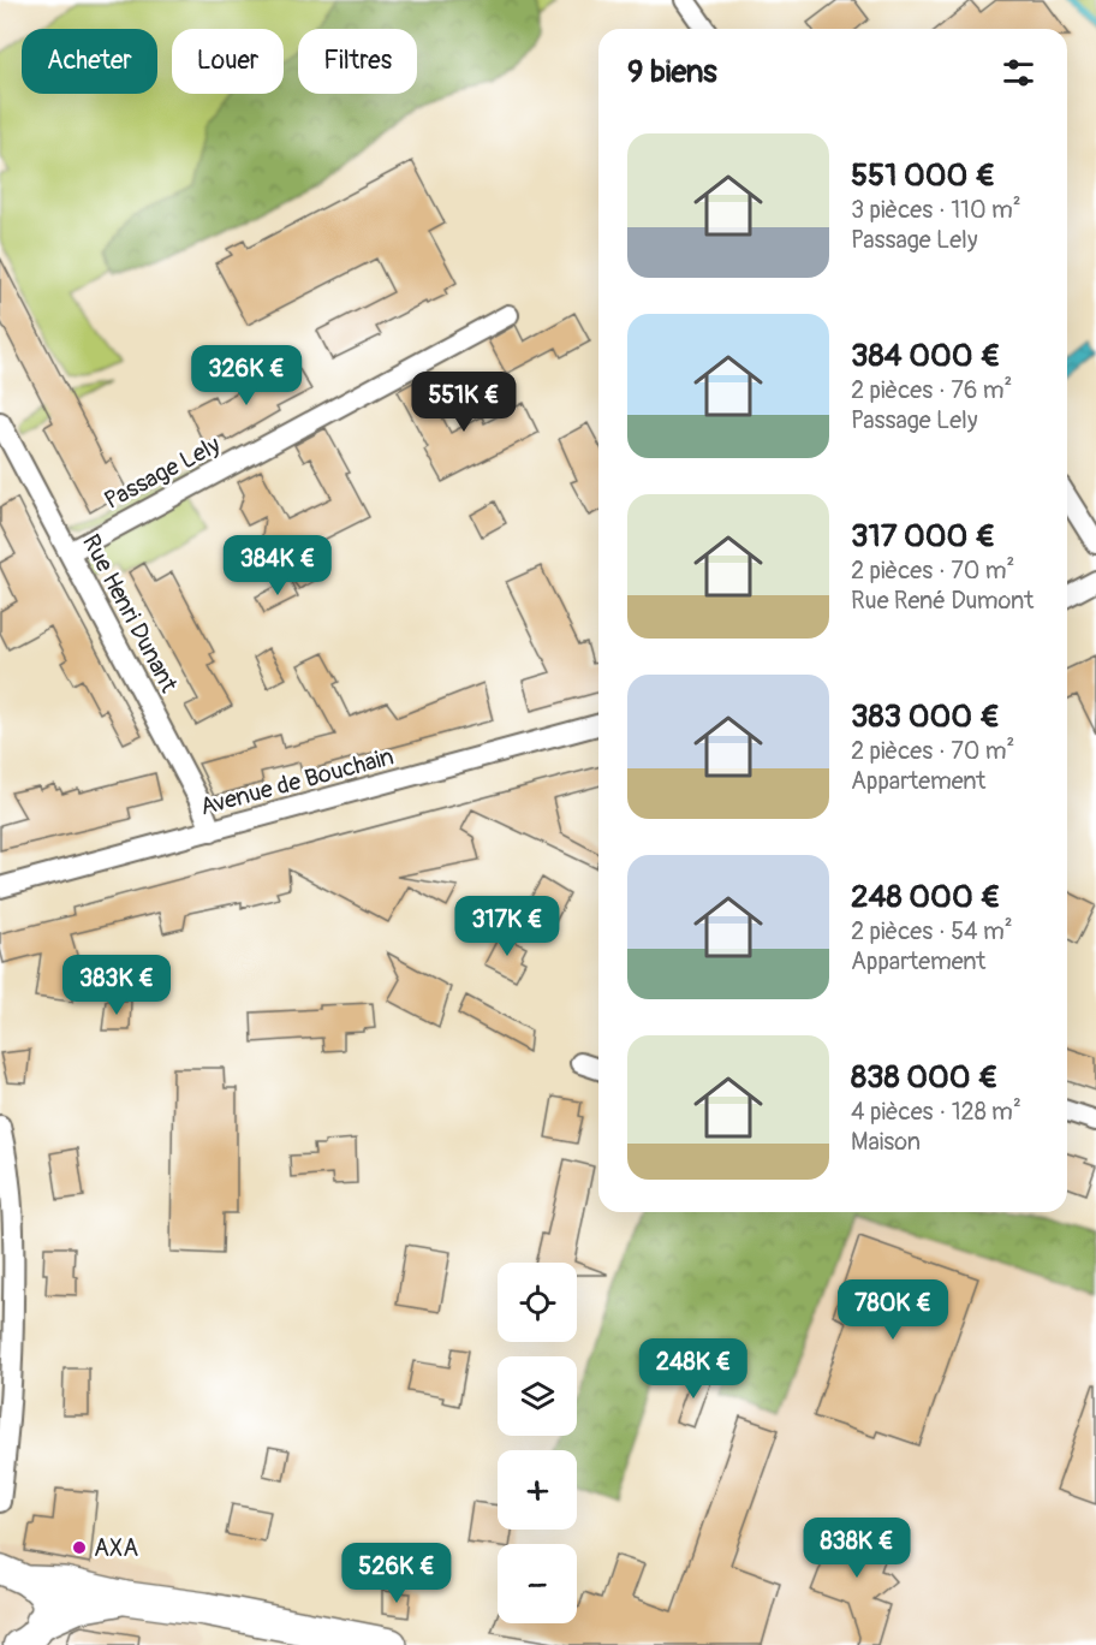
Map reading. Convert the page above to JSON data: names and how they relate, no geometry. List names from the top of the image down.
{
  "streets": {
    "street": ["Passage Lely", "Rue Henri Dunant", "Avenue de Bouchain"]
  },
  "crossings": [
    ["Passage Lely", "Rue Henri Dunant"],
    ["Rue Henri Dunant", "Avenue de Bouchain"]
  ],
  "places": ["AXA"],
  "page": {
    "chip": ["Acheter", "Louer", "Filtres"],
    "heading": "9 biens",
    "list": [
      {
        "name": "551 000 €",
        "note": "3 pièces · 110 m² · Passage Lely"
      },
      {
        "name": "384 000 €",
        "note": "2 pièces · 76 m² · Passage Lely"
      },
      {
        "name": "317 000 €",
        "note": "2 pièces · 70 m² · Rue René Dumont"
      },
      {
        "name": "383 000 €",
        "note": "2 pièces · 70 m² · Appartement"
      },
      {
        "name": "248 000 €",
        "note": "2 pièces · 54 m² · Appartement"
      },
      {
        "name": "838 000 €",
        "note": "4 pièces · 128 m² · Maison"
      }
    ],
    "price": [
      "326K €",
      "551K €",
      "384K €",
      "317K €",
      "383K €",
      "780K €",
      "248K €",
      "838K €",
      "526K €"
    ],
    "map_buttons": ["+", "−"]
  }
}
